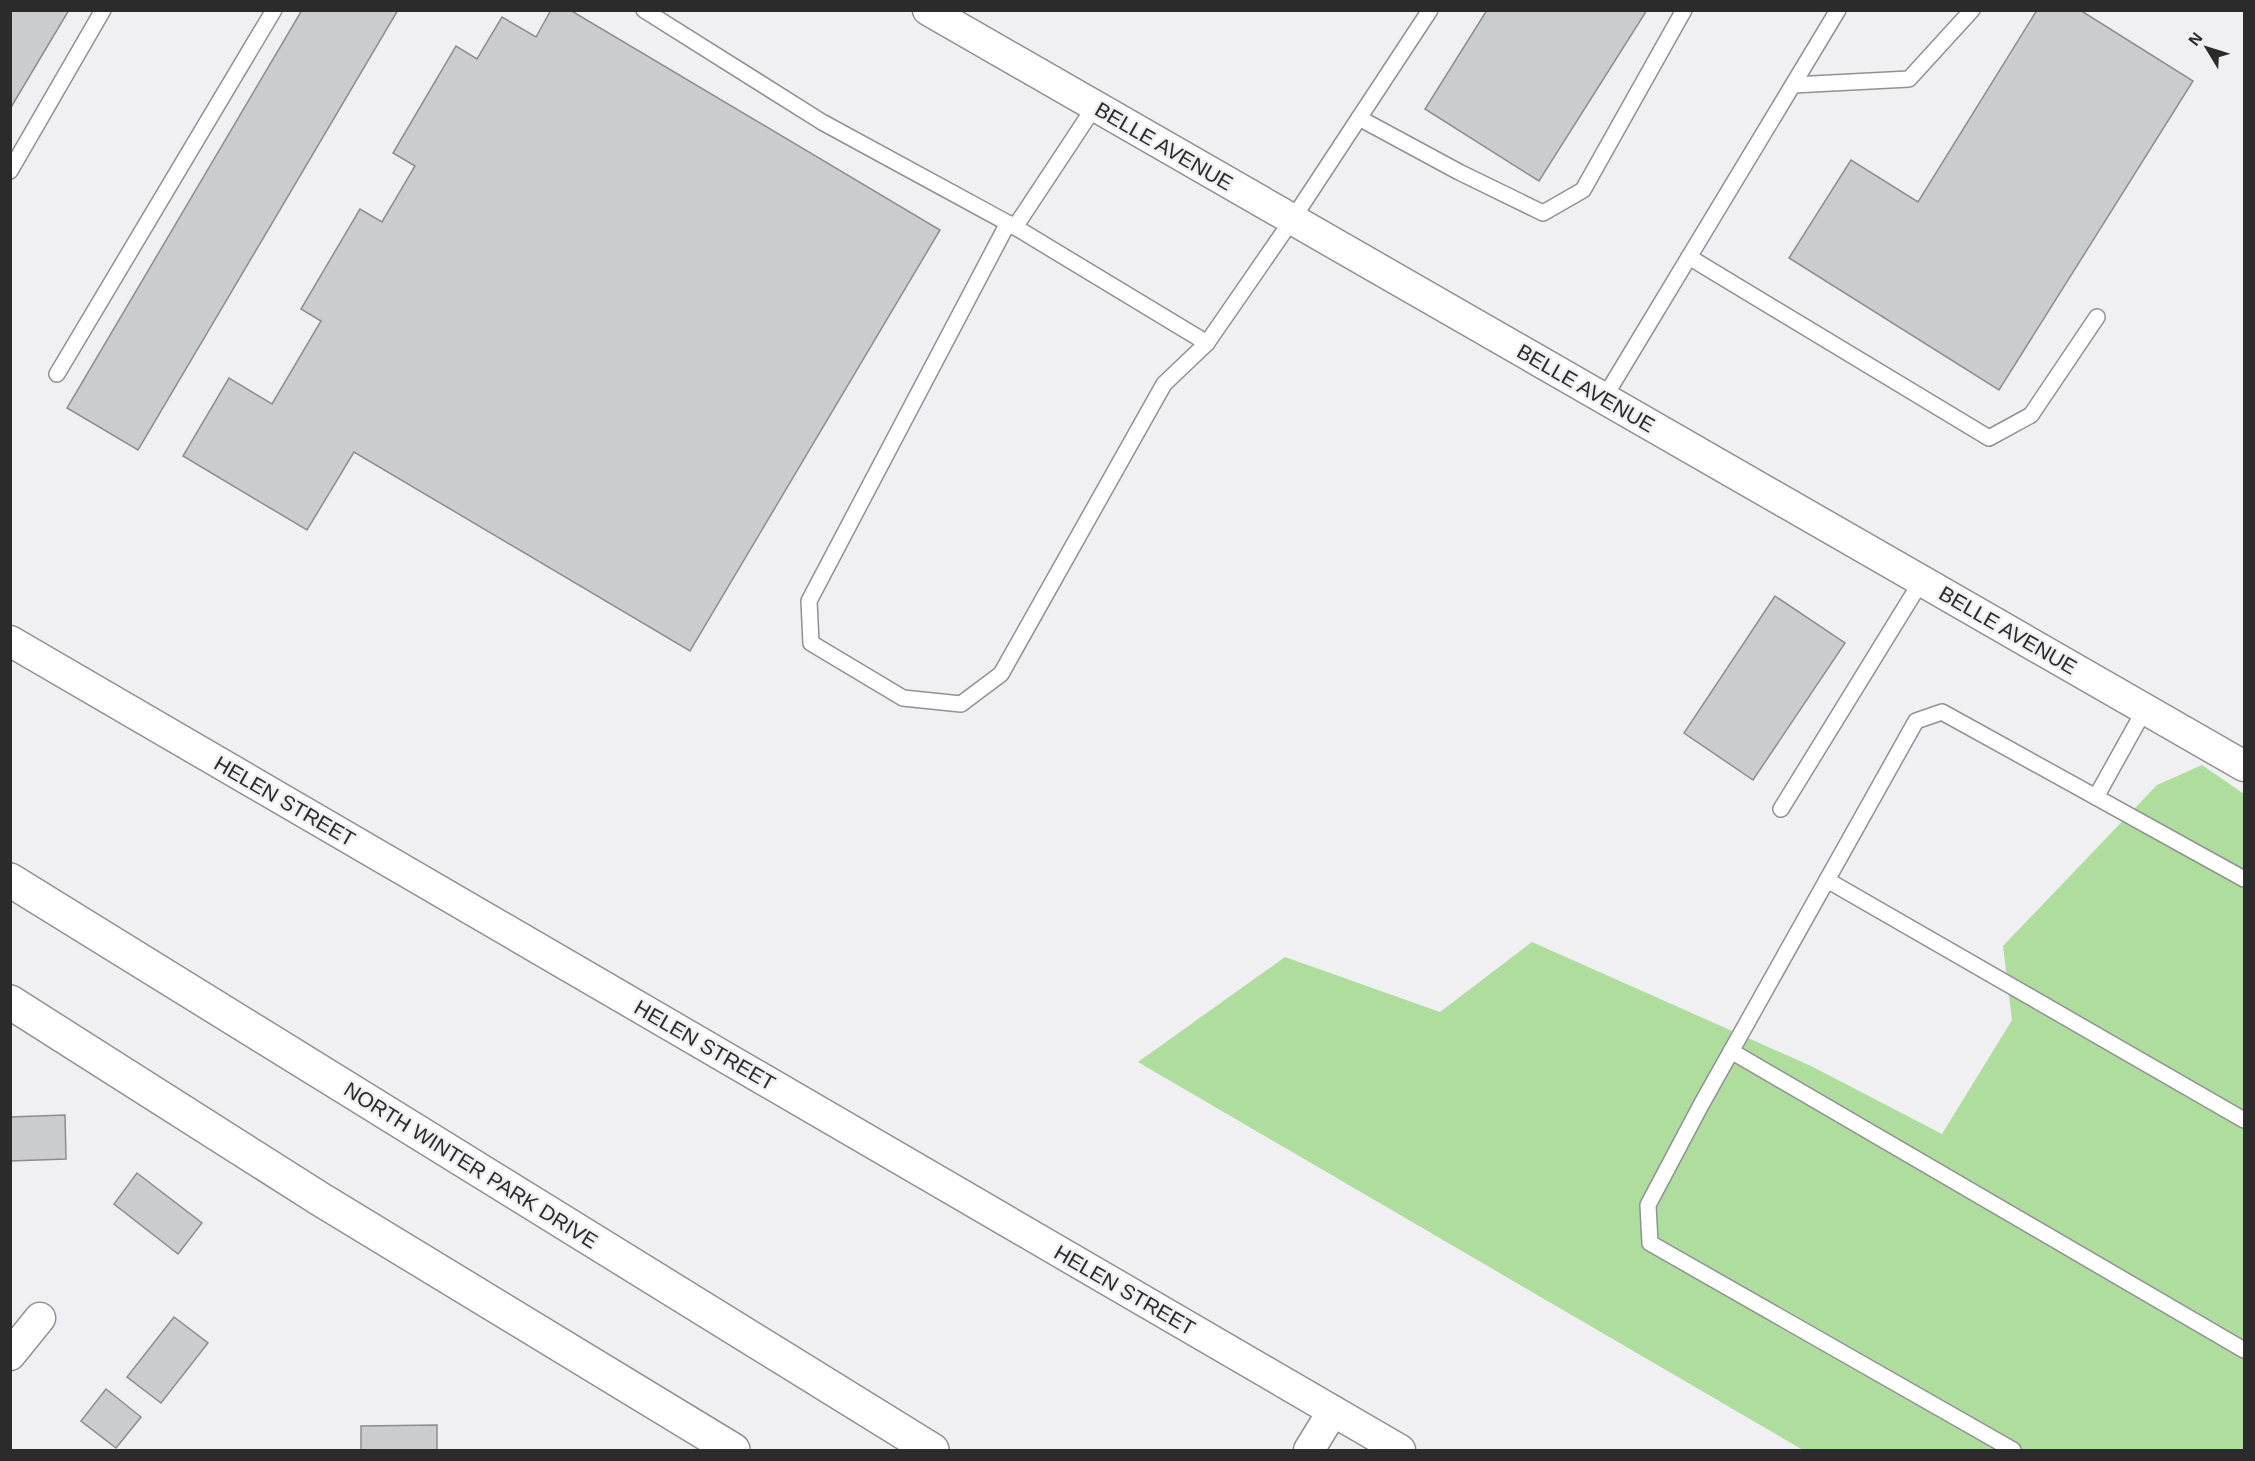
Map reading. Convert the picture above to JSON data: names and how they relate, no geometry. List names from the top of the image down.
{
  "streets": {
    "street": ["BELLE AVENUE", "HELEN STREET", "NORTH WINTER PARK DRIVE"]
  },
  "north": "top left"
}
